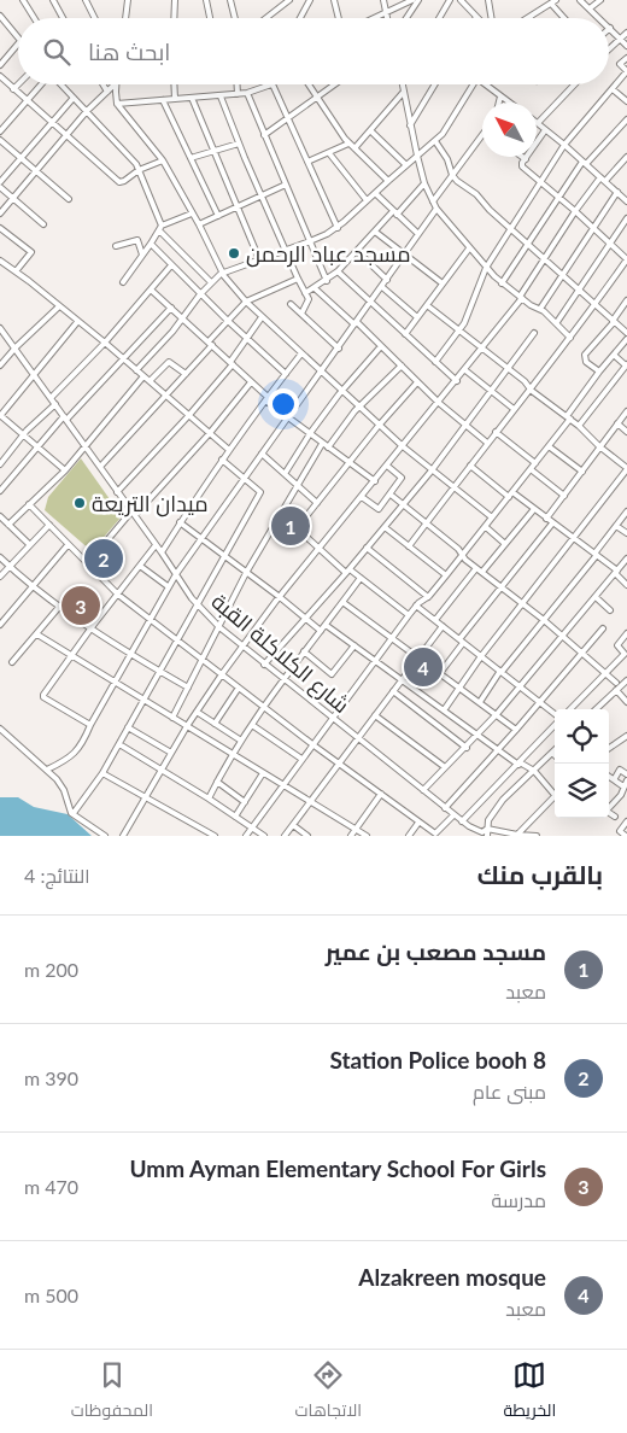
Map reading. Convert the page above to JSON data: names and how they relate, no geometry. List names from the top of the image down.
{
  "streets": {
    "street": ["شارع الكلاكلة القبة"]
  },
  "places": ["مسجد عباد الرحمن", "ميدان التريعة"],
  "north": "top left",
  "page": {
    "search": "ابحث هنا",
    "pins": [
      "1",
      "2",
      "3",
      "4"
    ],
    "heading": ["بالقرب منك", "النتائج: 4"],
    "list": [
      {
        "mark": "1",
        "name": "مسجد مصعب بن عمير",
        "note": "معبد",
        "value": "200 m"
      },
      {
        "mark": "2",
        "name": "8 Station Police booh",
        "note": "مبنى عام",
        "value": "390 m"
      },
      {
        "mark": "3",
        "name": "Umm Ayman Elementary School For Girls",
        "note": "مدرسة",
        "value": "470 m"
      },
      {
        "mark": "4",
        "name": "Alzakreen mosque",
        "note": "معبد",
        "value": "500 m"
      }
    ],
    "nav": ["الخريطة", "الاتجاهات", "المحفوظات"]
  }
}
